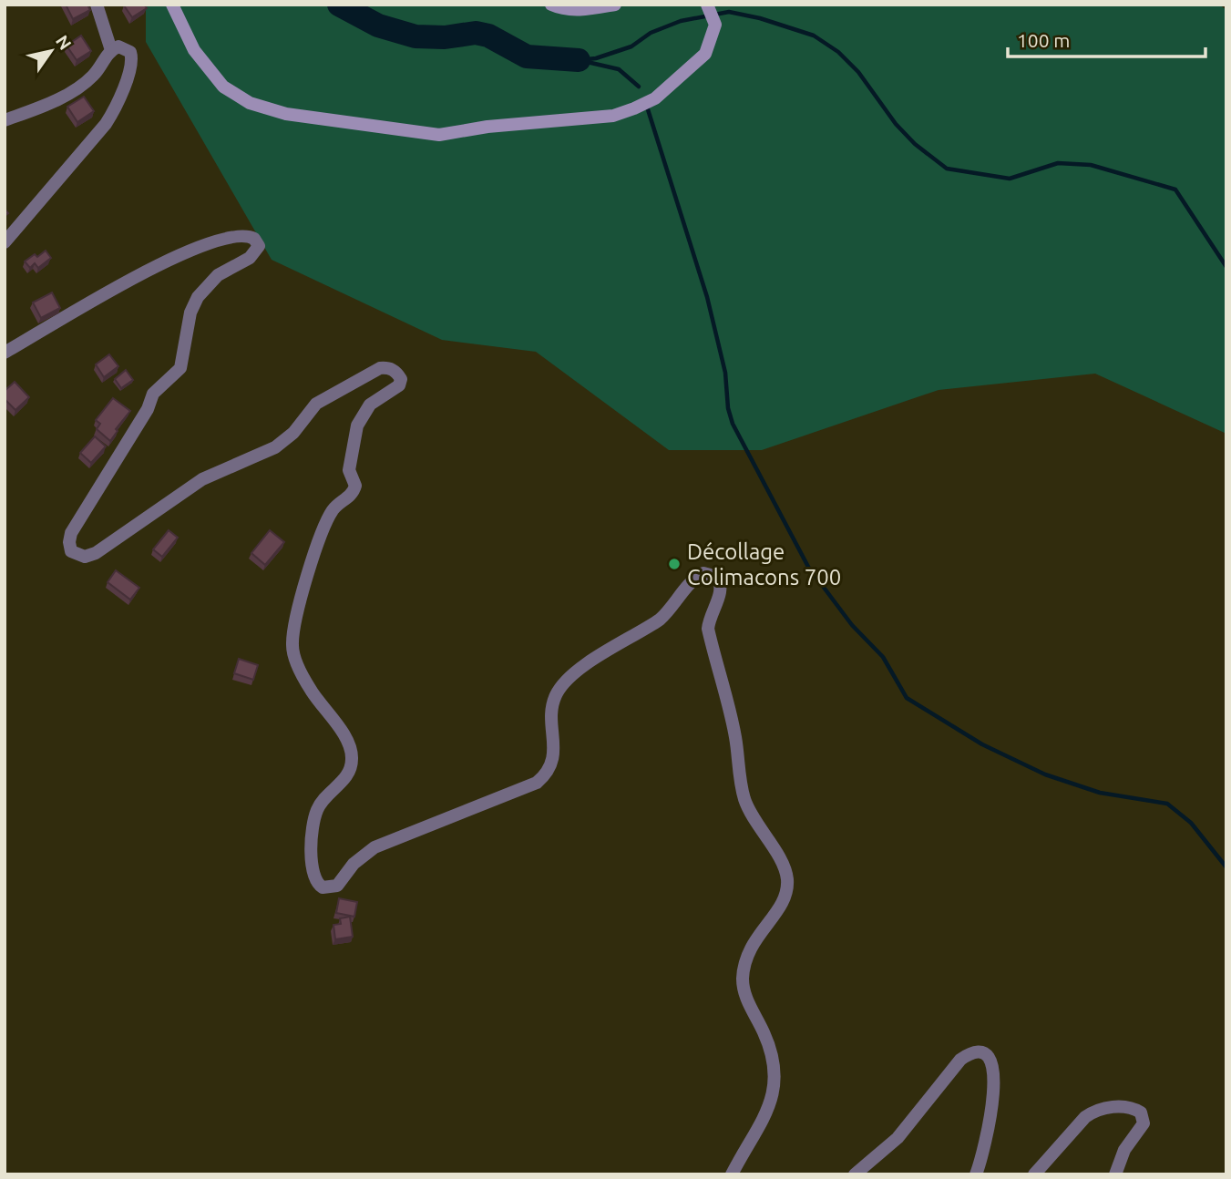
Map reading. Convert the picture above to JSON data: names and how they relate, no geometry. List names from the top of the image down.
{
  "places": ["Décollage Colimacons 700"],
  "scale_bar": "100 m",
  "north": "top right"
}
